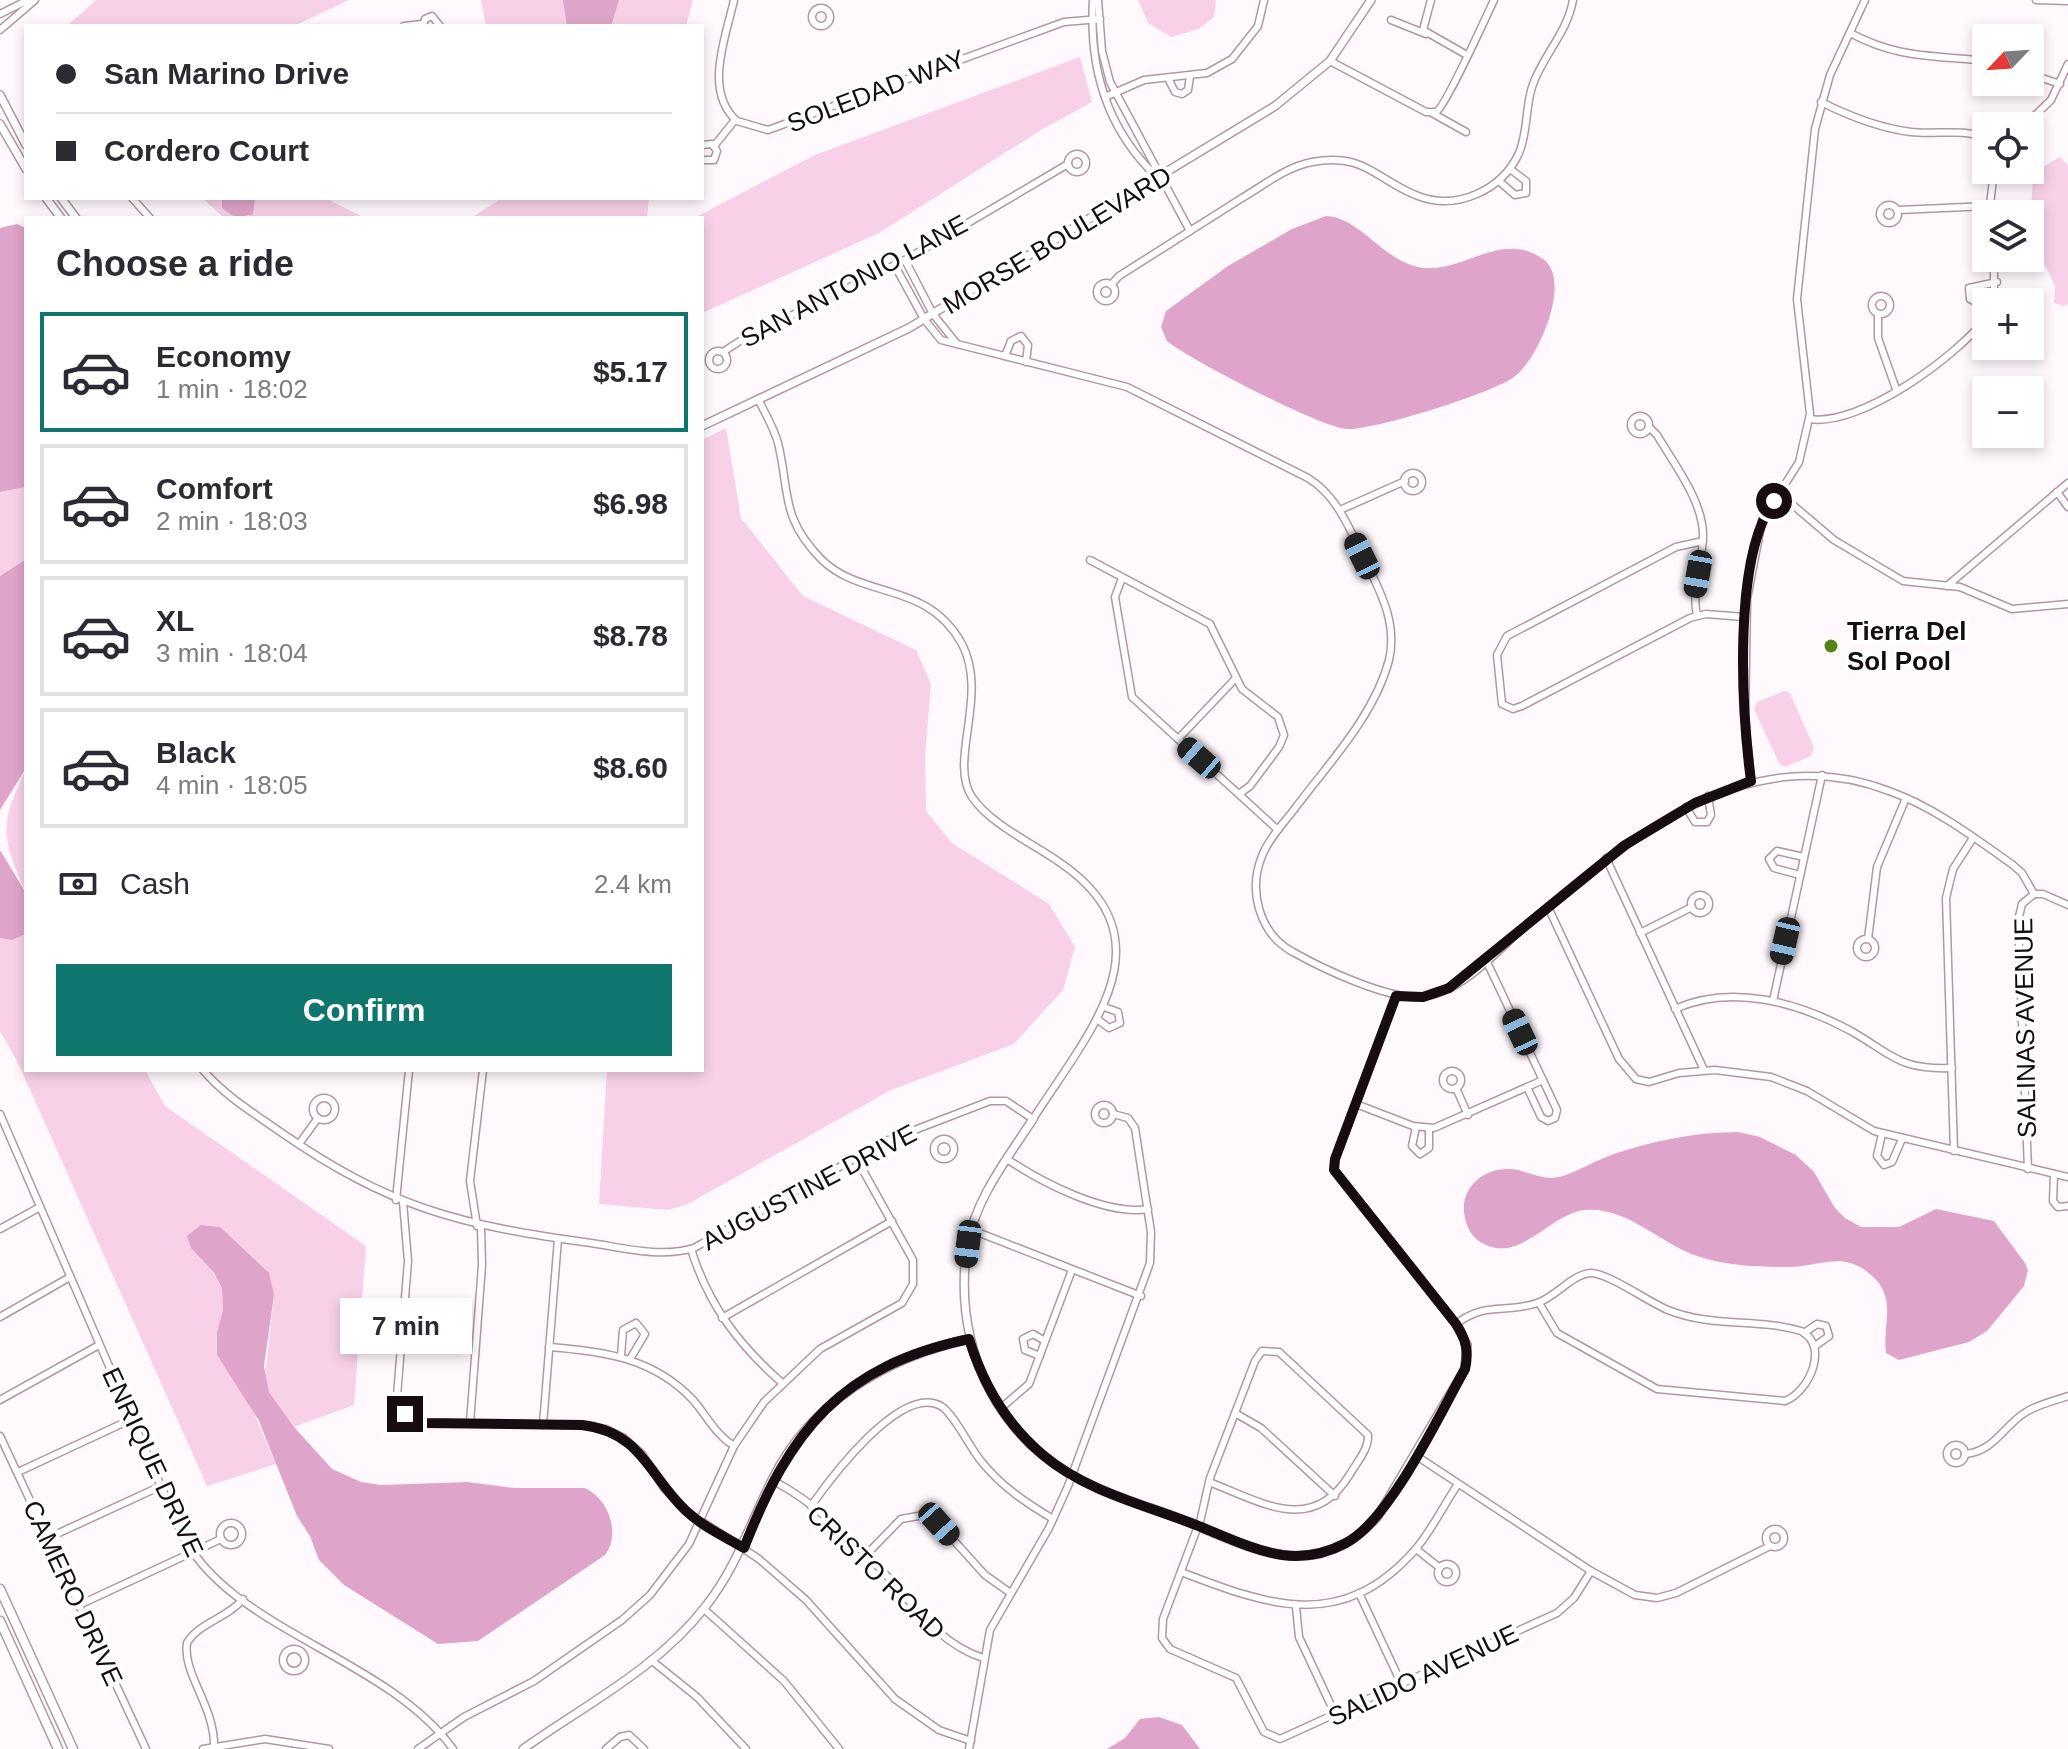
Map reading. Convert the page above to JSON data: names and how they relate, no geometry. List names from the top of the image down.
{
  "streets": {
    "street": [
      "SOLEDAD WAY",
      "MORSE BOULEVARD",
      "SAN ANTONIO LANE",
      "SALINAS AVENUE",
      "AUGUSTINE DRIVE",
      "ENRIQUE DRIVE",
      "CRISTO ROAD",
      "CAMERO DRIVE",
      "SALIDO AVENUE"
    ]
  },
  "places": ["Tierra Del Sol Pool"],
  "north": "bottom left",
  "page": {
    "map_buttons": ["+", "−"],
    "banner": ["San Marino Drive", "Cordero Court"],
    "heading": "Choose a ride",
    "list": [
      {
        "name": "Economy",
        "note": "1 min · 18:02",
        "value": "$5.17"
      },
      {
        "name": "Comfort",
        "note": "2 min · 18:03",
        "value": "$6.98"
      },
      {
        "name": "XL",
        "note": "3 min · 18:04",
        "value": "$8.78"
      },
      {
        "name": "Black",
        "note": "4 min · 18:05",
        "value": "$8.60"
      }
    ],
    "pay": ["Cash", "2.4 km"],
    "buttons": "Confirm",
    "bubble": "7 min"
  }
}
